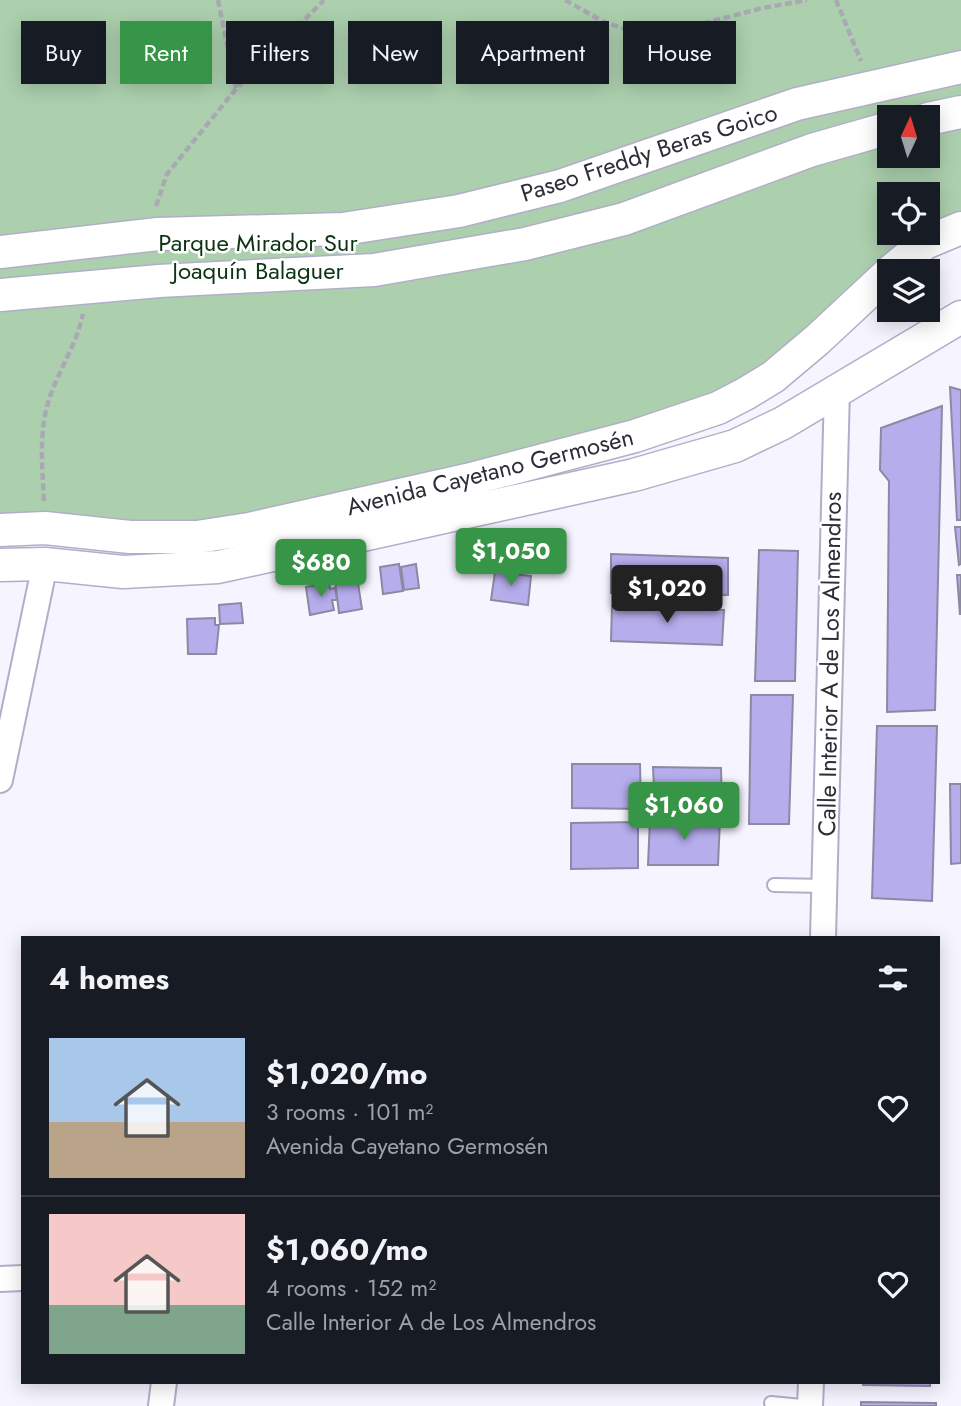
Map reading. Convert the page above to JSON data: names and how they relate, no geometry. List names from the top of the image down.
{
  "streets": {
    "street": ["Paseo Freddy Beras Goico", "Avenida Cayetano Germosén", "Calle Interior A de Los Almendros"]
  },
  "crossings": [
    ["Avenida Cayetano Germosén", "Calle Interior A de Los Almendros"]
  ],
  "parks": ["Parque Mirador Sur Joaquín Balaguer"],
  "north": "top",
  "page": {
    "chip": [
      "Buy",
      "Rent",
      "Filters",
      "New",
      "Apartment",
      "House"
    ],
    "price": [
      "$1,050",
      "$680",
      "$1,020",
      "$1,060"
    ],
    "heading": "4 homes",
    "list": [
      {
        "name": "$1,020/mo",
        "note": "3 rooms · 101 m² · Avenida Cayetano Germosén"
      },
      {
        "name": "$1,060/mo",
        "note": "4 rooms · 152 m² · Calle Interior A de Los Almendros"
      }
    ]
  }
}
